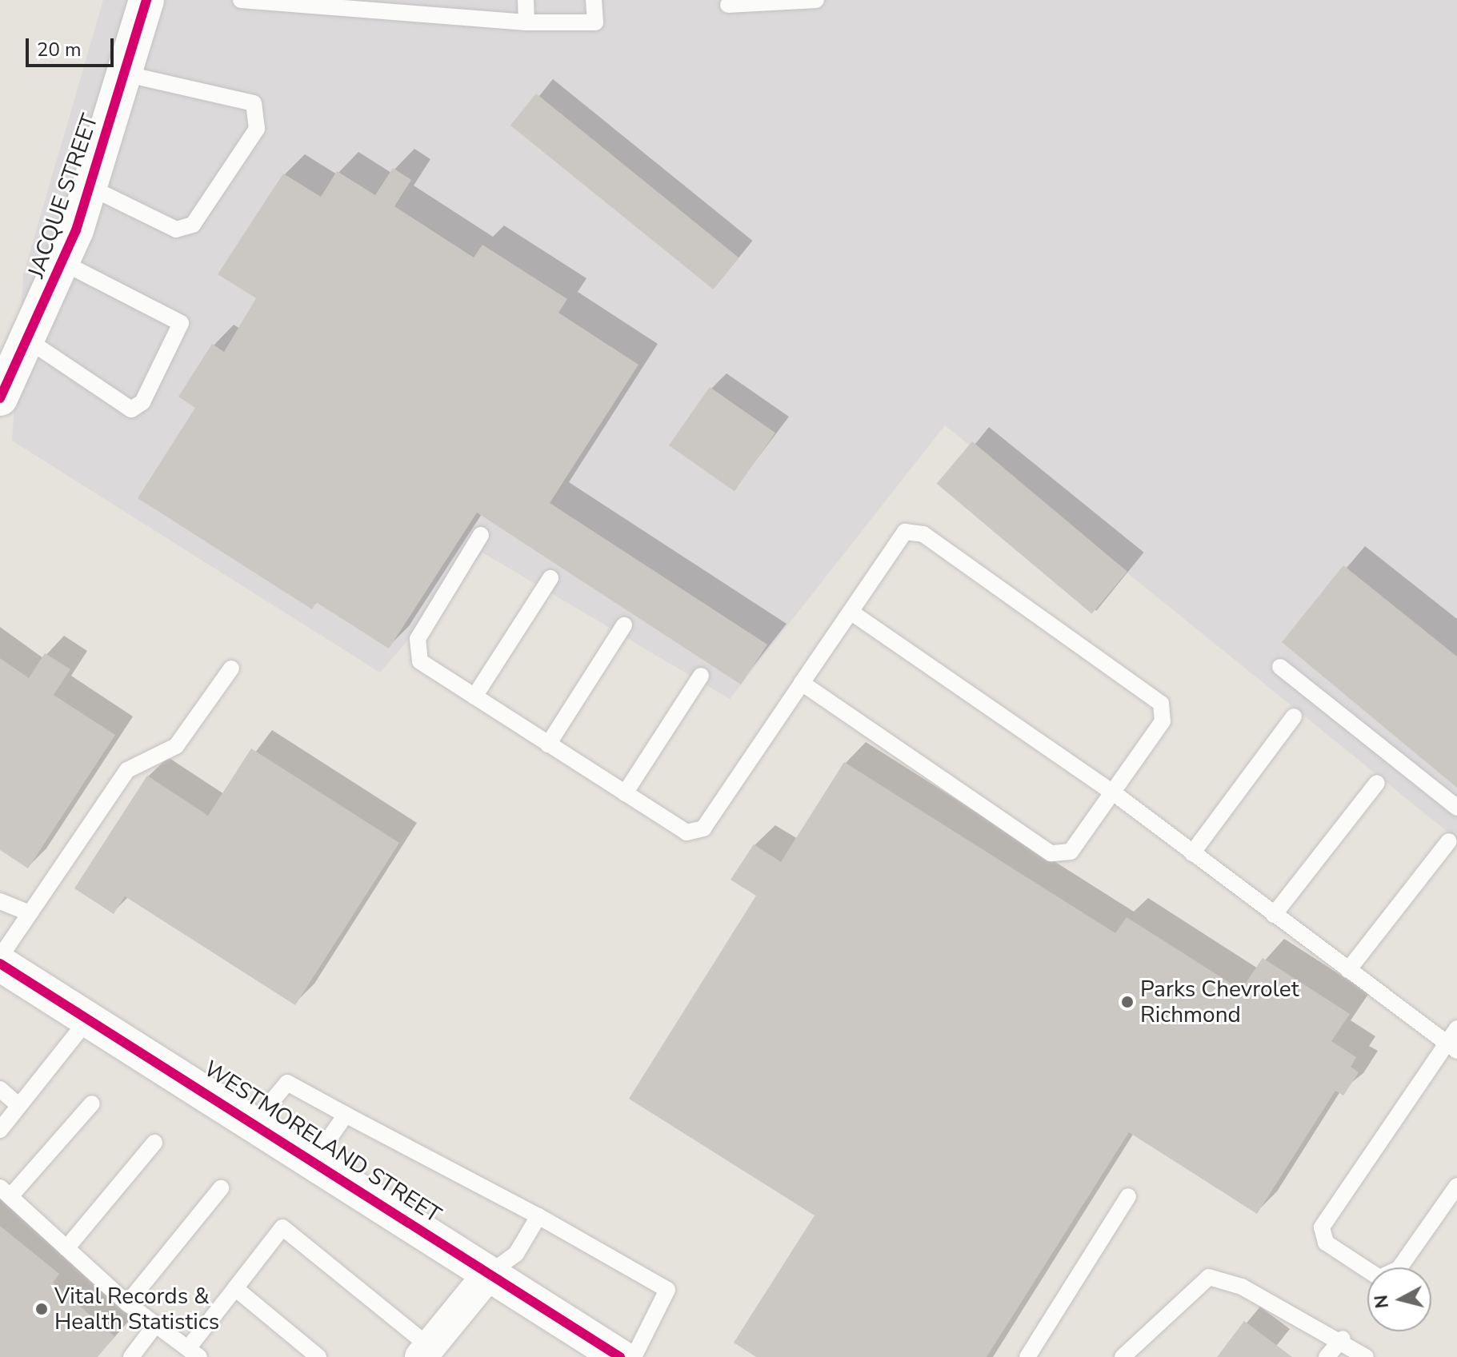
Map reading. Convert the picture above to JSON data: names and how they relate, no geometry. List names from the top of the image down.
{
  "streets": {
    "street": ["JACQUE STREET", "WESTMORELAND STREET"]
  },
  "places": ["Parks Chevrolet Richmond", "Vital Records & Health Statistics"],
  "scale_bar": "20 m",
  "north": "left"
}
